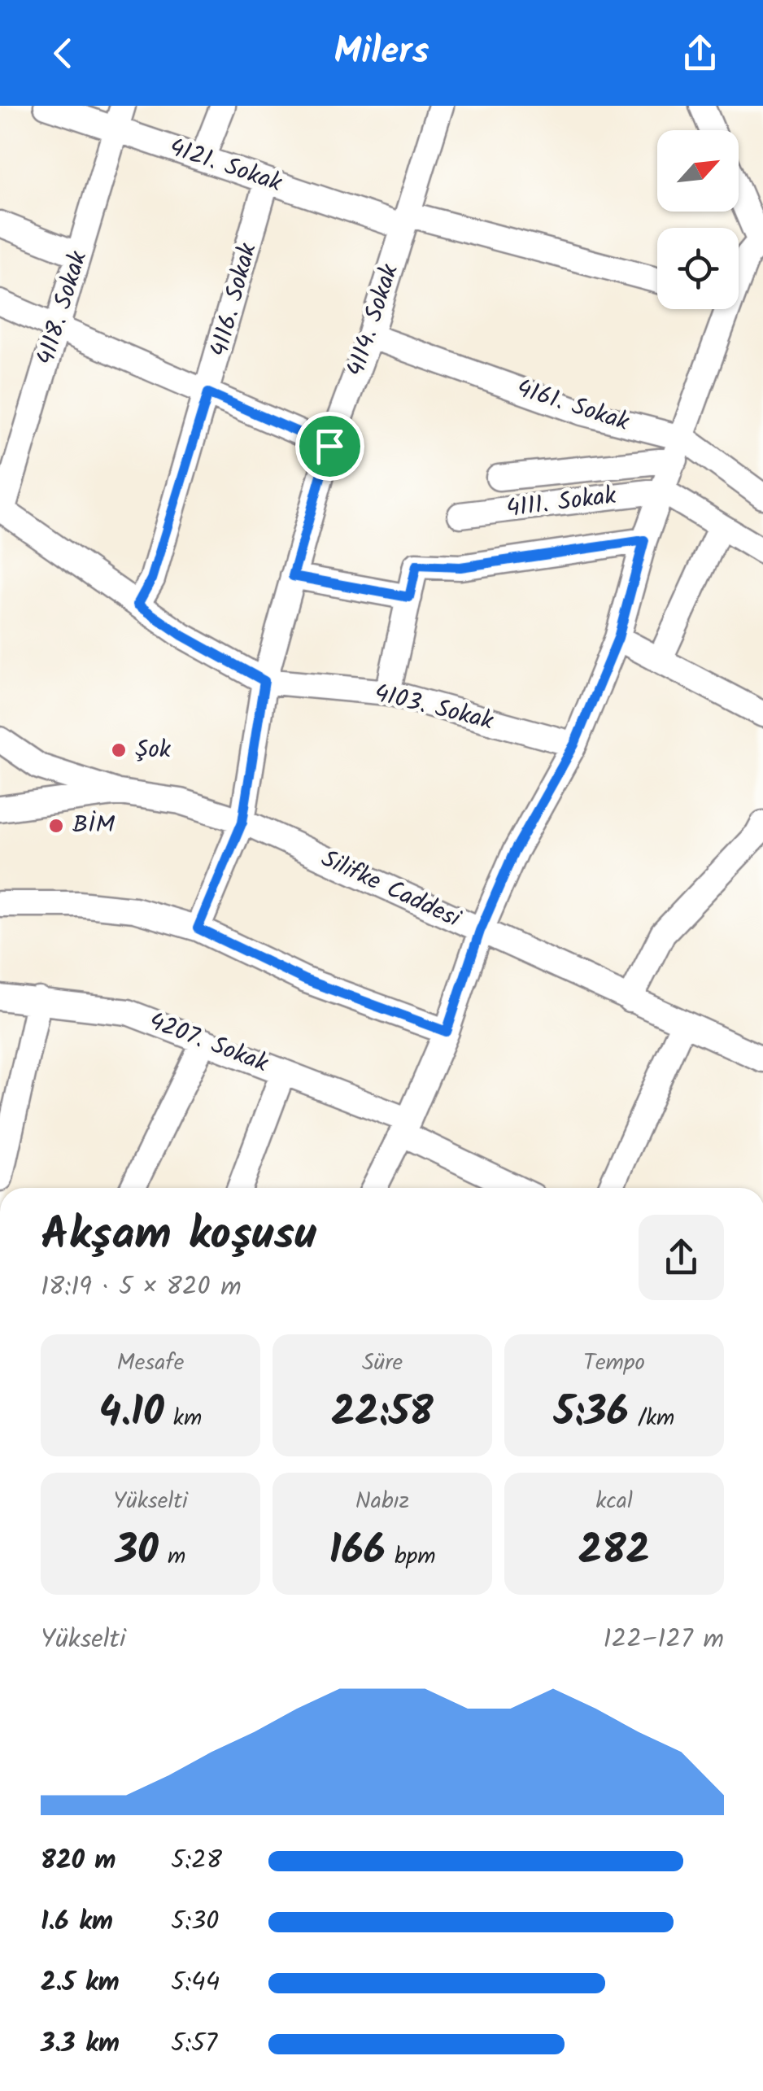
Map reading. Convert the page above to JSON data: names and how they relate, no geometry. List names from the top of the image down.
{
  "streets": {
    "street": [
      "4121. Sokak",
      "4116. Sokak",
      "4118. Sokak",
      "4114. Sokak",
      "4161. Sokak",
      "4111. Sokak",
      "4103. Sokak",
      "Silifke Caddesi",
      "4207. Sokak"
    ]
  },
  "crossings": [
    ["4121. Sokak", "4116. Sokak"],
    ["4121. Sokak", "4118. Sokak"],
    ["4121. Sokak", "4114. Sokak"],
    ["4116. Sokak", "4103. Sokak"],
    ["4118. Sokak", "4103. Sokak"],
    ["4114. Sokak", "4161. Sokak"],
    ["4114. Sokak", "4103. Sokak"],
    ["4114. Sokak", "Silifke Caddesi"]
  ],
  "places": ["Şok", "BİM"],
  "north": "top right",
  "page": {
    "header": "Milers",
    "heading": ["Akşam koşusu", "18:19 · 5 × 820 m"],
    "stats": [
      ["Mesafe", "4.10 km"],
      ["Süre", "22:58"],
      ["Tempo", "5:36 /km"],
      ["Yükselti", "30 m"],
      ["Nabız", "166 bpm"],
      ["kcal", "282"]
    ],
    "chart": ["Yükselti", "122–127 m"],
    "list": [
      {
        "name": "820 m",
        "note": "5:28"
      },
      {
        "name": "1.6 km",
        "note": "5:30"
      },
      {
        "name": "2.5 km",
        "note": "5:44"
      },
      {
        "name": "3.3 km",
        "note": "5:57"
      }
    ]
  }
}
